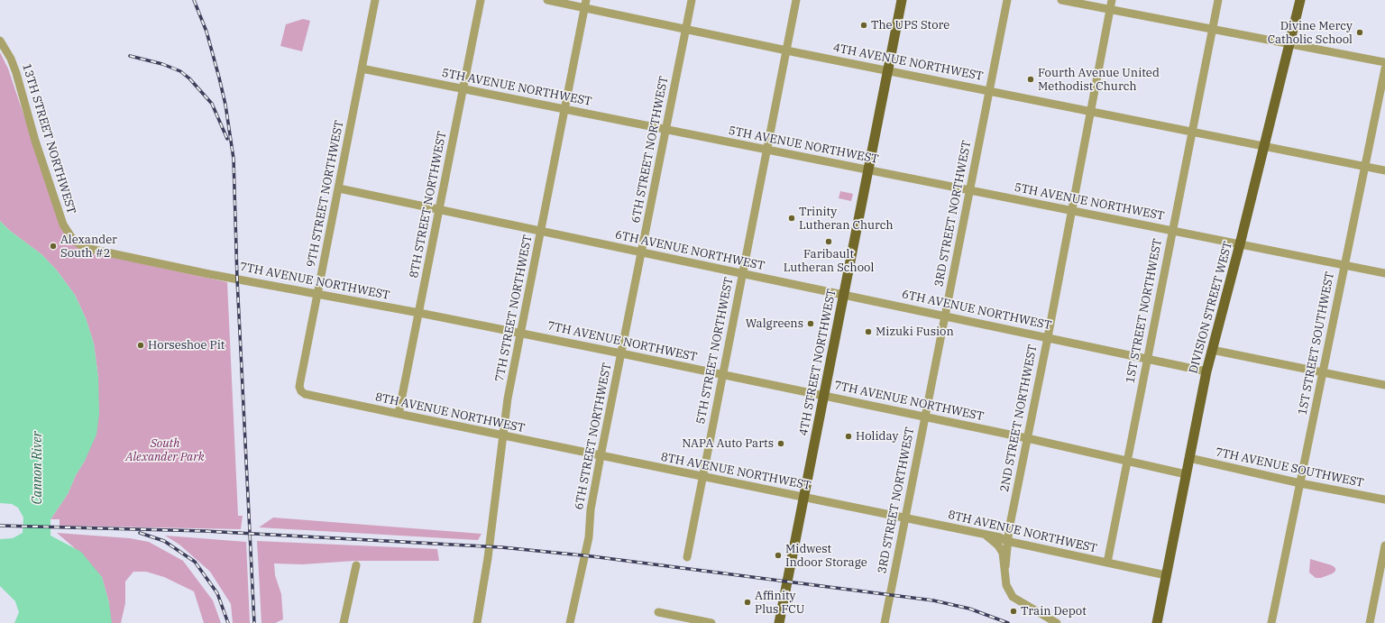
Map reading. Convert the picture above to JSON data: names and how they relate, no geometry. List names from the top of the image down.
{
  "streets": {
    "main road": ["DIVISION STREET WEST", "4TH STREET NORTHWEST"],
    "street": [
      "4TH AVENUE NORTHWEST",
      "5TH AVENUE NORTHWEST",
      "13TH STREET NORTHWEST",
      "6TH STREET NORTHWEST",
      "9TH STREET NORTHWEST",
      "8TH STREET NORTHWEST",
      "3RD STREET NORTHWEST",
      "6TH AVENUE NORTHWEST",
      "7TH AVENUE NORTHWEST",
      "7TH STREET NORTHWEST",
      "1ST STREET NORTHWEST",
      "1ST STREET SOUTHWEST",
      "5TH STREET NORTHWEST",
      "8TH AVENUE NORTHWEST",
      "2ND STREET NORTHWEST",
      "7TH AVENUE SOUTHWEST"
    ]
  },
  "crossings": [
    ["4TH AVENUE NORTHWEST", "6TH STREET NORTHWEST"],
    ["4TH AVENUE NORTHWEST", "3RD STREET NORTHWEST"],
    ["4TH AVENUE NORTHWEST", "DIVISION STREET WEST"],
    ["4TH AVENUE NORTHWEST", "7TH STREET NORTHWEST"],
    ["4TH AVENUE NORTHWEST", "1ST STREET NORTHWEST"],
    ["4TH AVENUE NORTHWEST", "1ST STREET SOUTHWEST"],
    ["4TH AVENUE NORTHWEST", "5TH STREET NORTHWEST"],
    ["4TH AVENUE NORTHWEST", "4TH STREET NORTHWEST"],
    ["4TH AVENUE NORTHWEST", "2ND STREET NORTHWEST"],
    ["5TH AVENUE NORTHWEST", "6TH STREET NORTHWEST"],
    ["5TH AVENUE NORTHWEST", "9TH STREET NORTHWEST"],
    ["5TH AVENUE NORTHWEST", "8TH STREET NORTHWEST"],
    ["5TH AVENUE NORTHWEST", "3RD STREET NORTHWEST"],
    ["5TH AVENUE NORTHWEST", "DIVISION STREET WEST"],
    ["5TH AVENUE NORTHWEST", "7TH STREET NORTHWEST"],
    ["5TH AVENUE NORTHWEST", "1ST STREET NORTHWEST"],
    ["5TH AVENUE NORTHWEST", "1ST STREET SOUTHWEST"],
    ["5TH AVENUE NORTHWEST", "5TH STREET NORTHWEST"],
    ["5TH AVENUE NORTHWEST", "4TH STREET NORTHWEST"],
    ["5TH AVENUE NORTHWEST", "2ND STREET NORTHWEST"],
    ["13TH STREET NORTHWEST", "7TH AVENUE NORTHWEST"],
    ["6TH STREET NORTHWEST", "6TH AVENUE NORTHWEST"],
    ["6TH STREET NORTHWEST", "7TH AVENUE NORTHWEST"],
    ["6TH STREET NORTHWEST", "8TH AVENUE NORTHWEST"],
    ["9TH STREET NORTHWEST", "6TH AVENUE NORTHWEST"],
    ["9TH STREET NORTHWEST", "7TH AVENUE NORTHWEST"],
    ["9TH STREET NORTHWEST", "8TH AVENUE NORTHWEST"],
    ["8TH STREET NORTHWEST", "6TH AVENUE NORTHWEST"],
    ["8TH STREET NORTHWEST", "7TH AVENUE NORTHWEST"],
    ["8TH STREET NORTHWEST", "8TH AVENUE NORTHWEST"],
    ["3RD STREET NORTHWEST", "6TH AVENUE NORTHWEST"],
    ["3RD STREET NORTHWEST", "7TH AVENUE NORTHWEST"],
    ["3RD STREET NORTHWEST", "8TH AVENUE NORTHWEST"],
    ["6TH AVENUE NORTHWEST", "DIVISION STREET WEST"],
    ["6TH AVENUE NORTHWEST", "7TH STREET NORTHWEST"],
    ["6TH AVENUE NORTHWEST", "1ST STREET NORTHWEST"],
    ["6TH AVENUE NORTHWEST", "5TH STREET NORTHWEST"],
    ["6TH AVENUE NORTHWEST", "4TH STREET NORTHWEST"],
    ["6TH AVENUE NORTHWEST", "2ND STREET NORTHWEST"],
    ["7TH AVENUE NORTHWEST", "DIVISION STREET WEST"],
    ["7TH AVENUE NORTHWEST", "7TH STREET NORTHWEST"],
    ["7TH AVENUE NORTHWEST", "1ST STREET NORTHWEST"],
    ["7TH AVENUE NORTHWEST", "5TH STREET NORTHWEST"],
    ["7TH AVENUE NORTHWEST", "4TH STREET NORTHWEST"],
    ["7TH AVENUE NORTHWEST", "2ND STREET NORTHWEST"],
    ["DIVISION STREET WEST", "8TH AVENUE NORTHWEST"],
    ["DIVISION STREET WEST", "7TH AVENUE SOUTHWEST"],
    ["7TH STREET NORTHWEST", "8TH AVENUE NORTHWEST"],
    ["1ST STREET NORTHWEST", "8TH AVENUE NORTHWEST"],
    ["1ST STREET SOUTHWEST", "7TH AVENUE SOUTHWEST"],
    ["5TH STREET NORTHWEST", "8TH AVENUE NORTHWEST"],
    ["4TH STREET NORTHWEST", "8TH AVENUE NORTHWEST"],
    ["8TH AVENUE NORTHWEST", "2ND STREET NORTHWEST"]
  ],
  "water": ["Cannon River"],
  "parks": ["South Alexander Park"],
  "places": [
    "The UPS Store",
    "Divine Mercy Catholic School",
    "Fourth Avenue United Methodist Church",
    "Trinity Lutheran Church",
    "Faribault Lutheran School",
    "Alexander South #2",
    "Walgreens",
    "Mizuki Fusion",
    "Horseshoe Pit",
    "Holiday",
    "NAPA Auto Parts",
    "Midwest Indoor Storage",
    "Affinity Plus FCU",
    "Train Depot"
  ]
}
